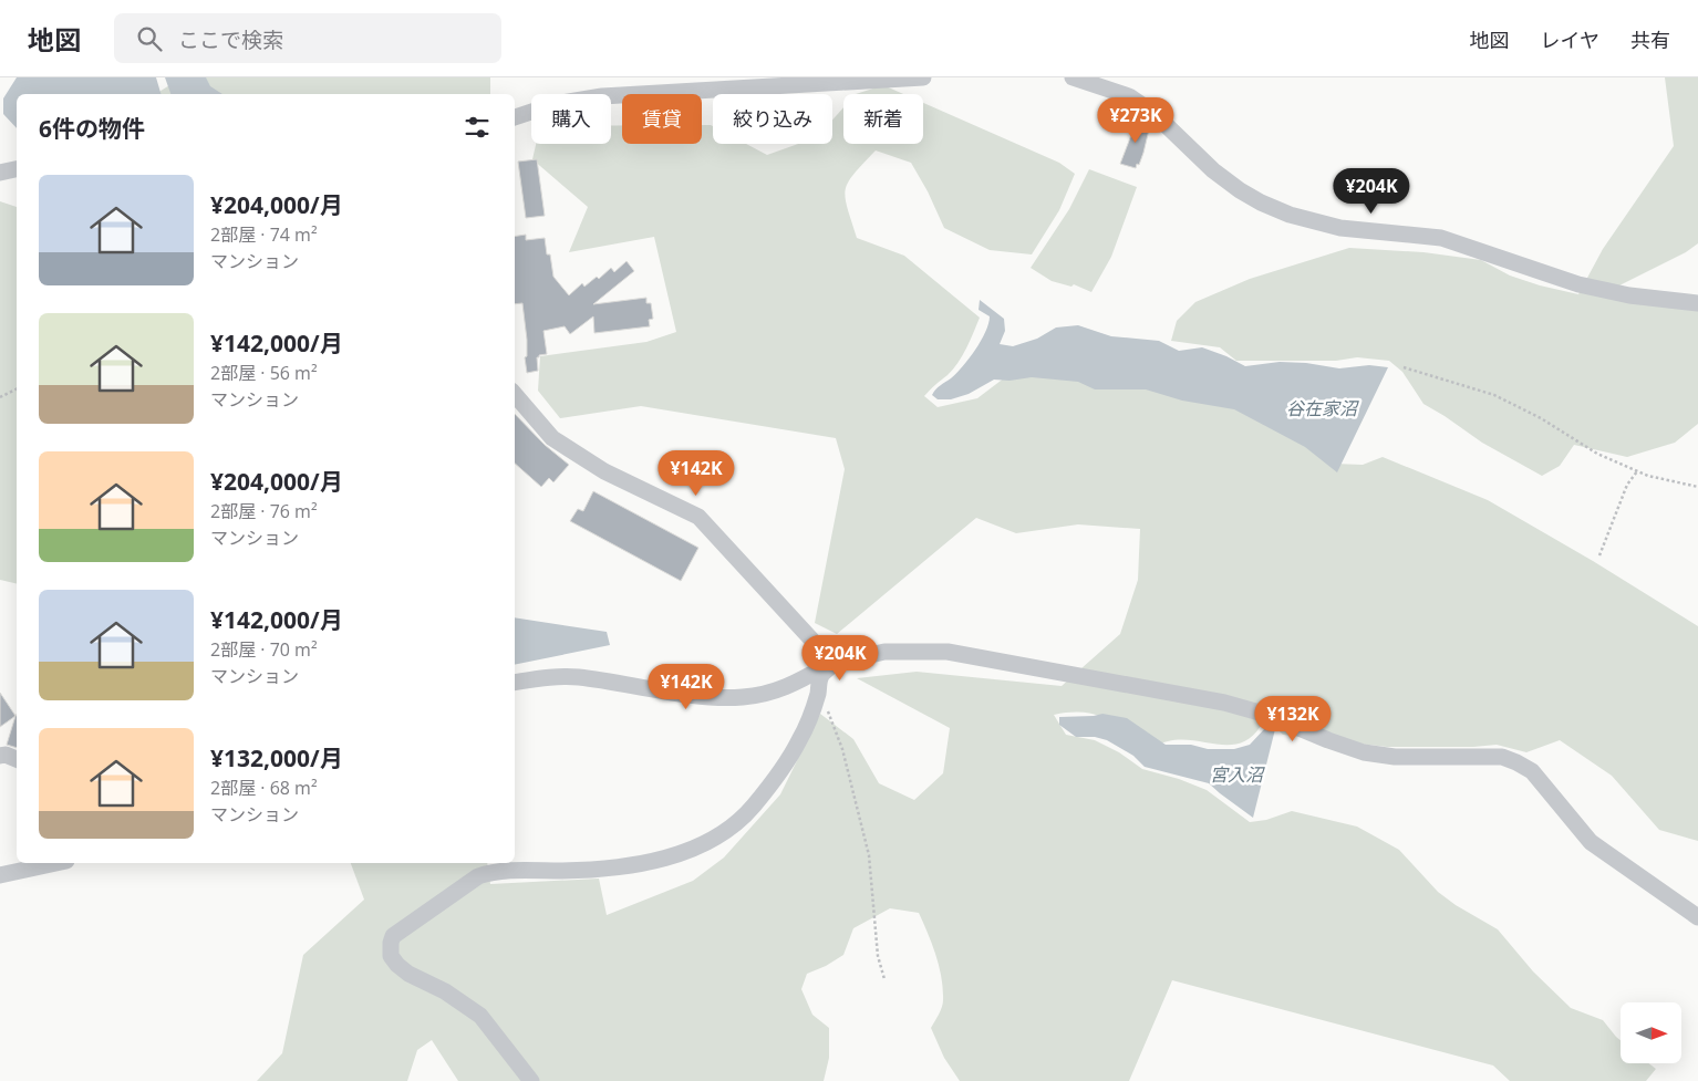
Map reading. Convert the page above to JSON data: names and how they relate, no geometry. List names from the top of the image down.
{
  "water": ["谷在家沼", "宮入沼"],
  "north": "right",
  "page": {
    "header": "地図",
    "search": "ここで検索",
    "nav": ["地図", "レイヤ", "共有"],
    "chip": [
      "購入",
      "賃貸",
      "絞り込み",
      "新着"
    ],
    "heading": "6件の物件",
    "price": [
      "¥273K",
      "¥204K",
      "¥142K",
      "¥204K",
      "¥142K",
      "¥132K"
    ],
    "list": [
      {
        "name": "¥204,000/月",
        "note": "2部屋 · 74 m² · マンション"
      },
      {
        "name": "¥142,000/月",
        "note": "2部屋 · 56 m² · マンション"
      },
      {
        "name": "¥204,000/月",
        "note": "2部屋 · 76 m² · マンション"
      },
      {
        "name": "¥142,000/月",
        "note": "2部屋 · 70 m² · マンション"
      },
      {
        "name": "¥132,000/月",
        "note": "2部屋 · 68 m² · マンション"
      }
    ]
  }
}
